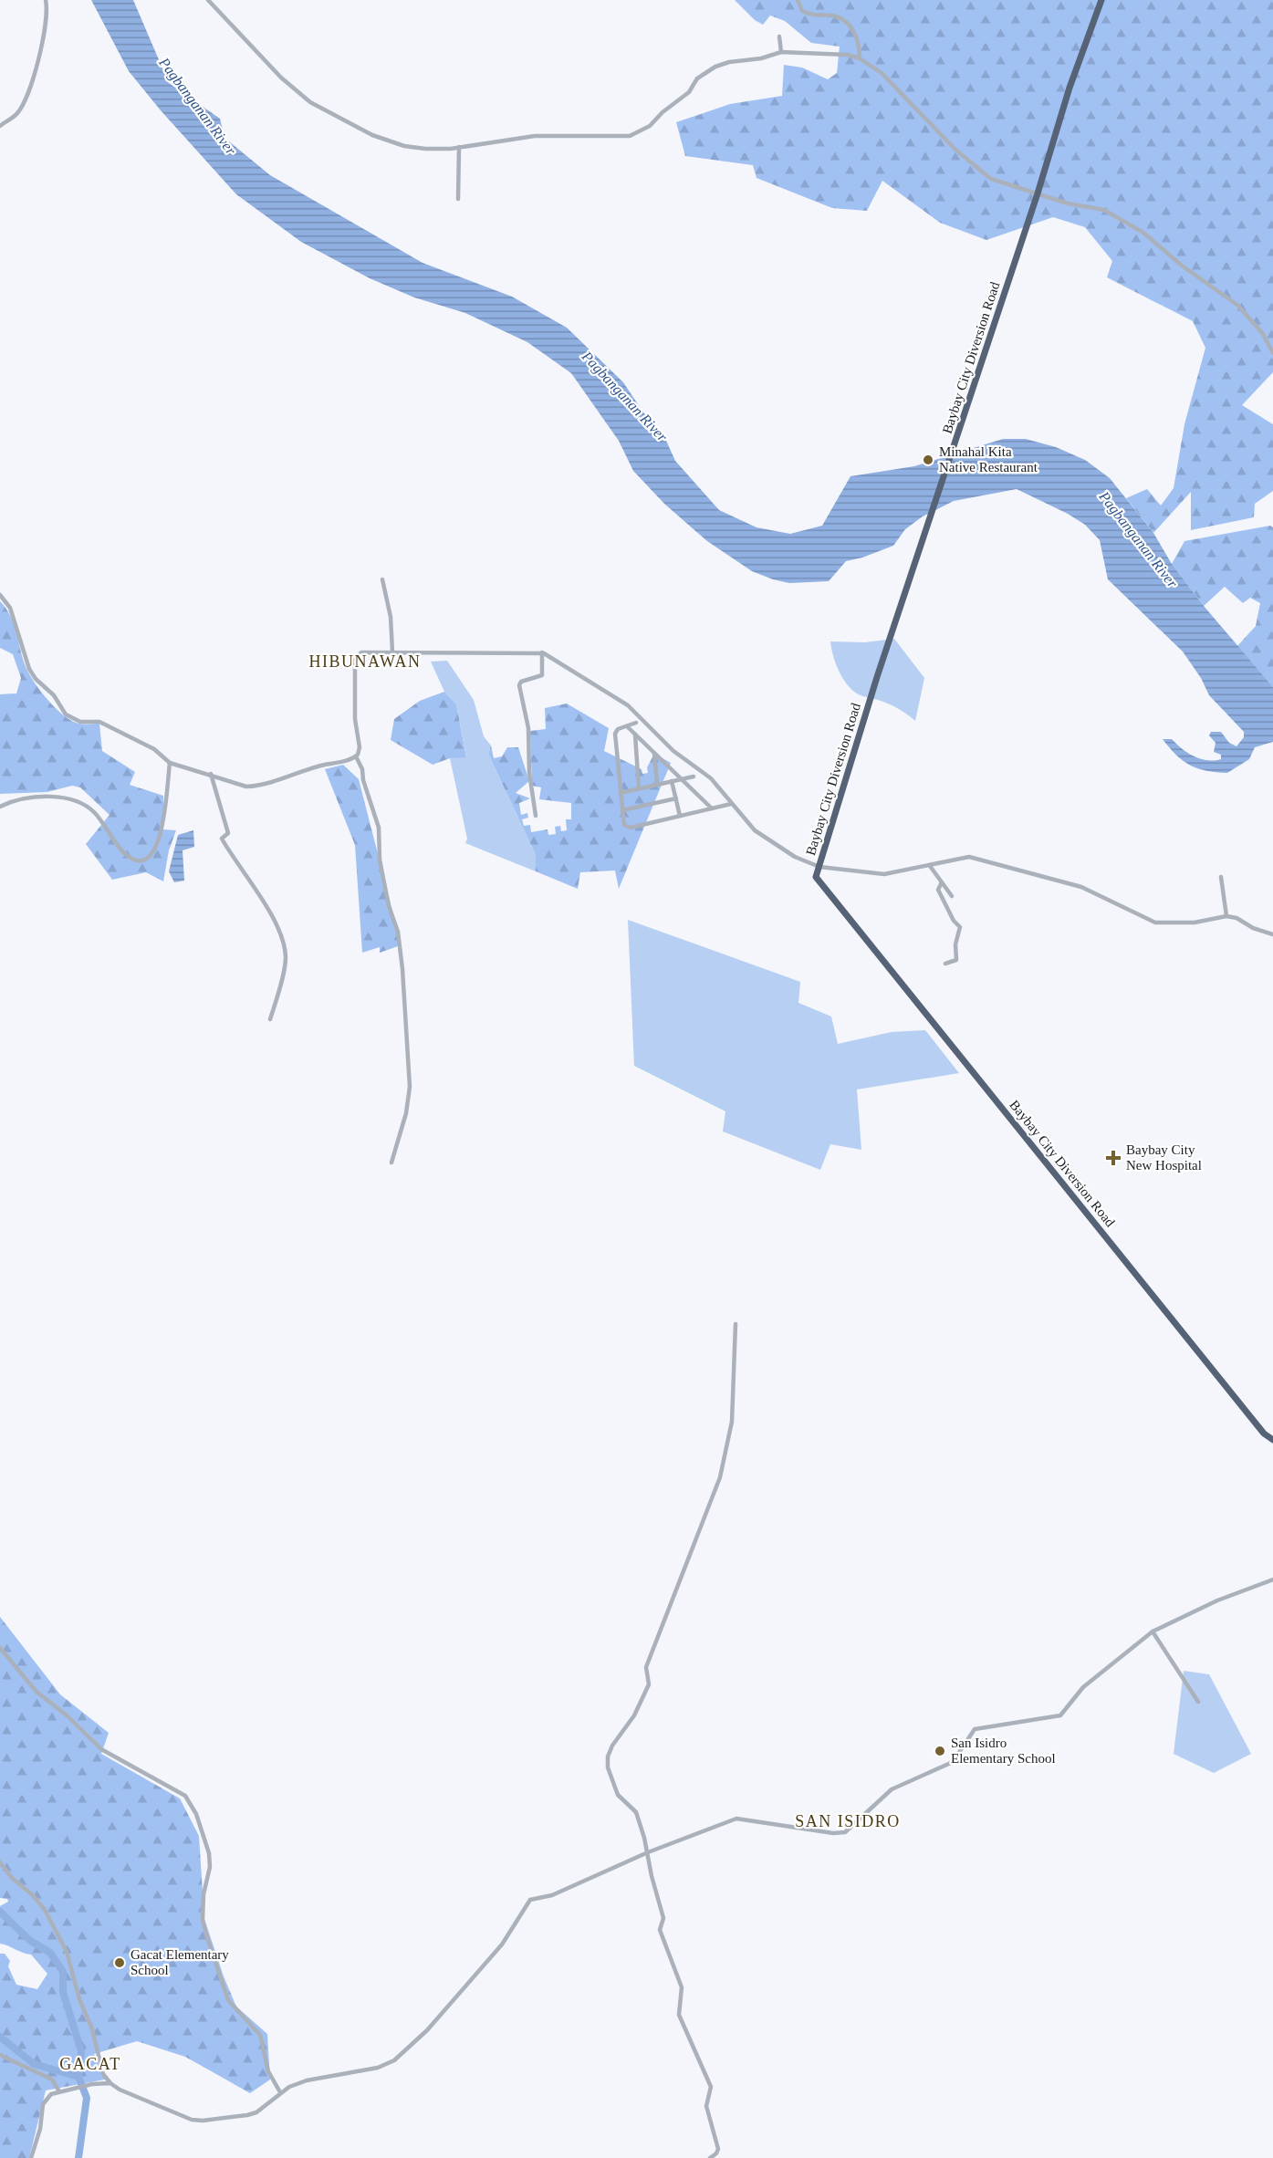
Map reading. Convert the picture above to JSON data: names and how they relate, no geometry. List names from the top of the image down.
{
  "streets": {
    "highway": ["Baybay City Diversion Road"]
  },
  "districts": ["HIBUNAWAN", "SAN ISIDRO", "GACAT"],
  "water": ["Pagbanganan River"],
  "places": {
    "other": ["Minahal Kita Native Restaurant", "San Isidro Elementary School", "Gacat Elementary School"],
    "health": ["Baybay City New Hospital"]
  }
}
